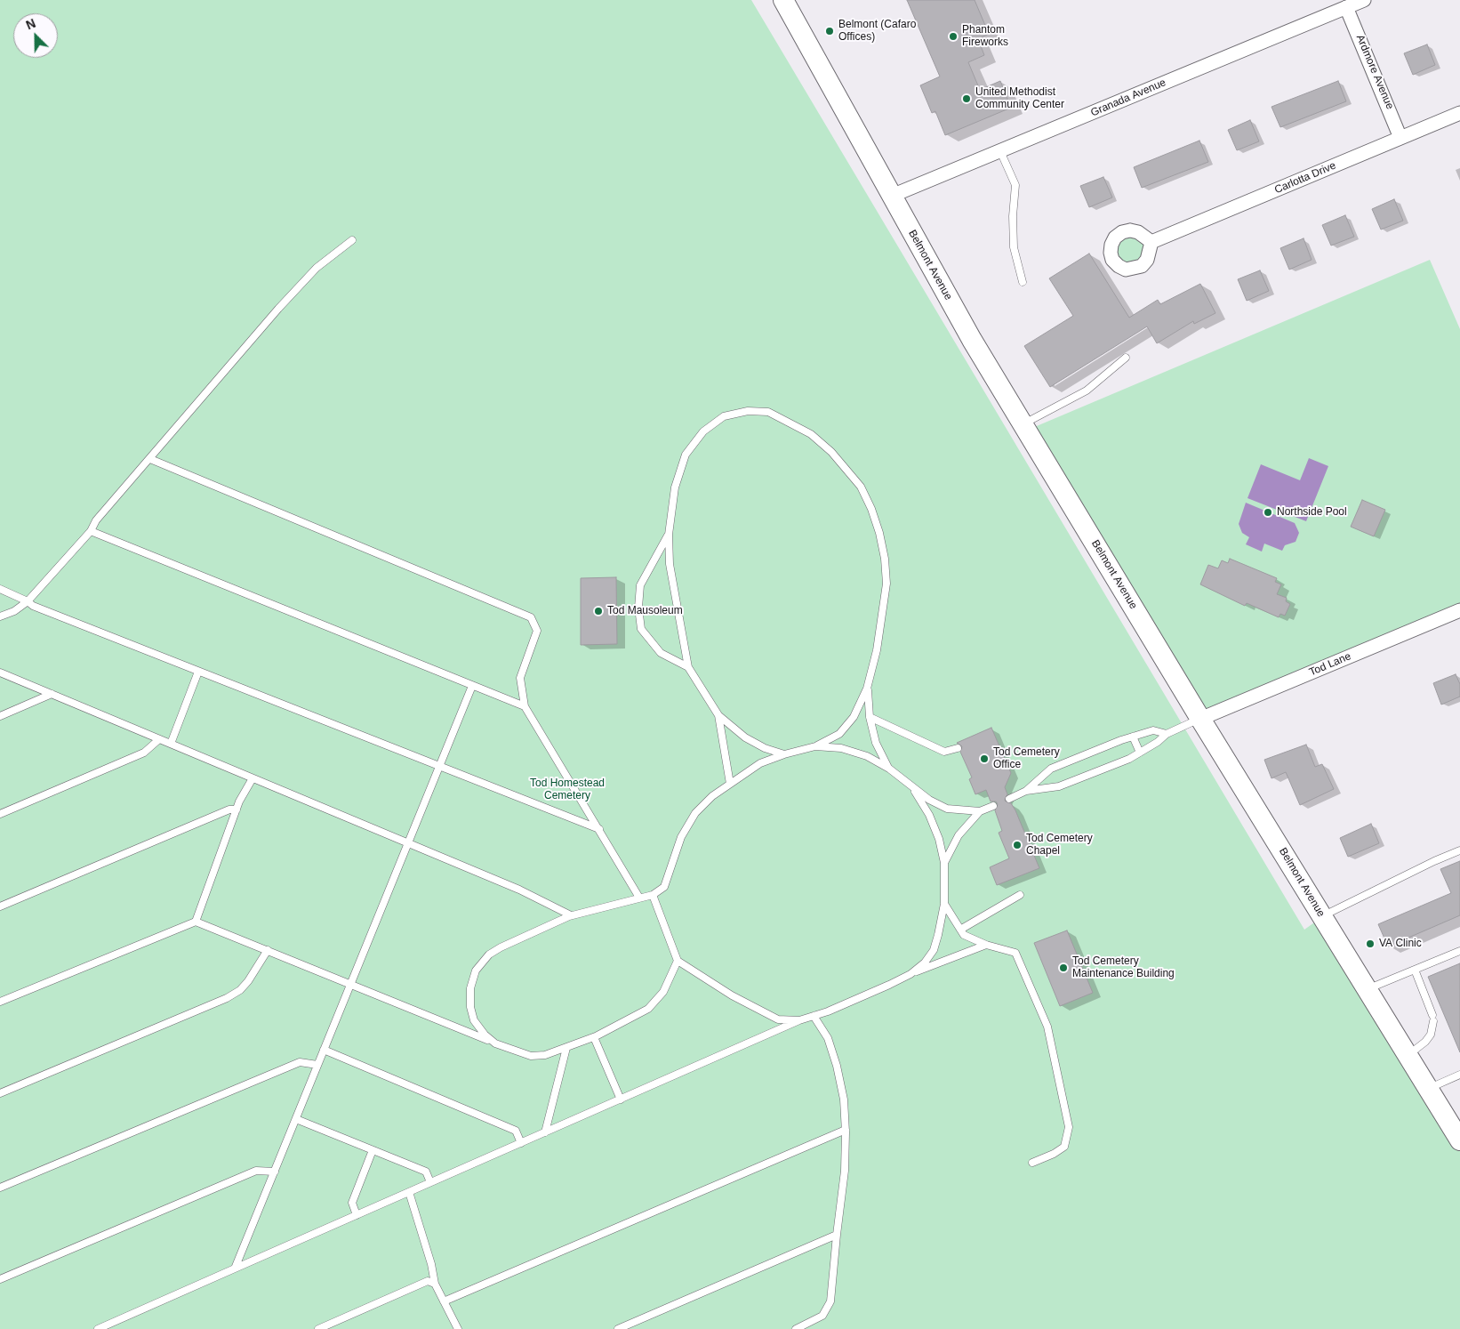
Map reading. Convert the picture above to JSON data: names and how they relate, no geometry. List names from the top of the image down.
{
  "streets": {
    "main road": ["Belmont Avenue"],
    "street": [
      "Ardmore Avenue",
      "Granada Avenue",
      "Carlotta Drive",
      "Tod Lane"
    ]
  },
  "crossings": [
    ["Ardmore Avenue", "Granada Avenue"],
    ["Ardmore Avenue", "Carlotta Drive"],
    ["Granada Avenue", "Belmont Avenue"],
    ["Belmont Avenue", "Tod Lane"]
  ],
  "parks": ["Tod Homestead Cemetery"],
  "places": [
    "Belmont (Cafaro Offices)",
    "Phantom Fireworks",
    "United Methodist Community Center",
    "Northside Pool",
    "Tod Mausoleum",
    "Tod Cemetery Office",
    "Tod Cemetery Chapel",
    "VA Clinic",
    "Tod Cemetery Maintenance Building"
  ],
  "north": "top left"
}
